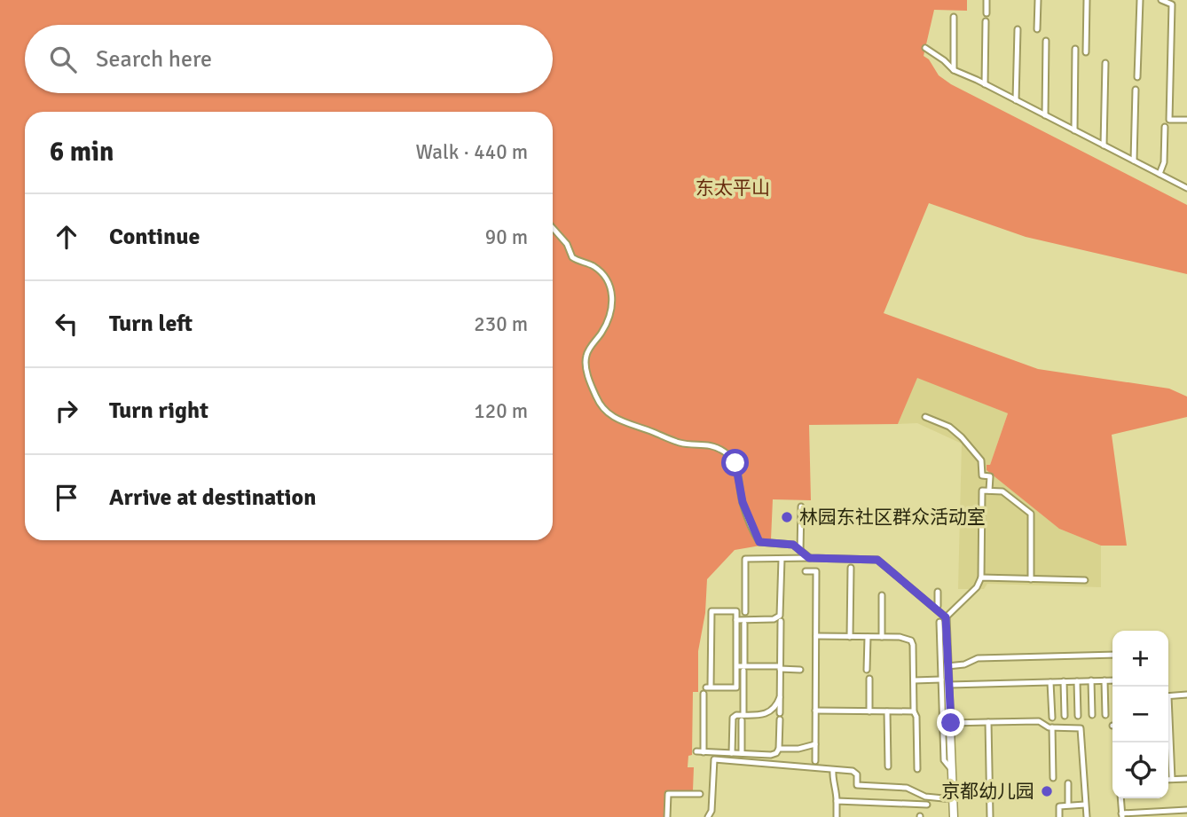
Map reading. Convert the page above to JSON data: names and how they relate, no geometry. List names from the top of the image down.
{
  "parks": ["东太平山"],
  "places": ["林园东社区群众活动室", "京都幼儿园"],
  "page": {
    "search": "Search here",
    "heading": ["6 min", "Walk · 440 m"],
    "list": [
      ["Continue", "90 m"],
      ["Turn left", "230 m"],
      ["Turn right", "120 m"],
      "Arrive at destination"
    ],
    "map_buttons": ["+", "−"]
  }
}
